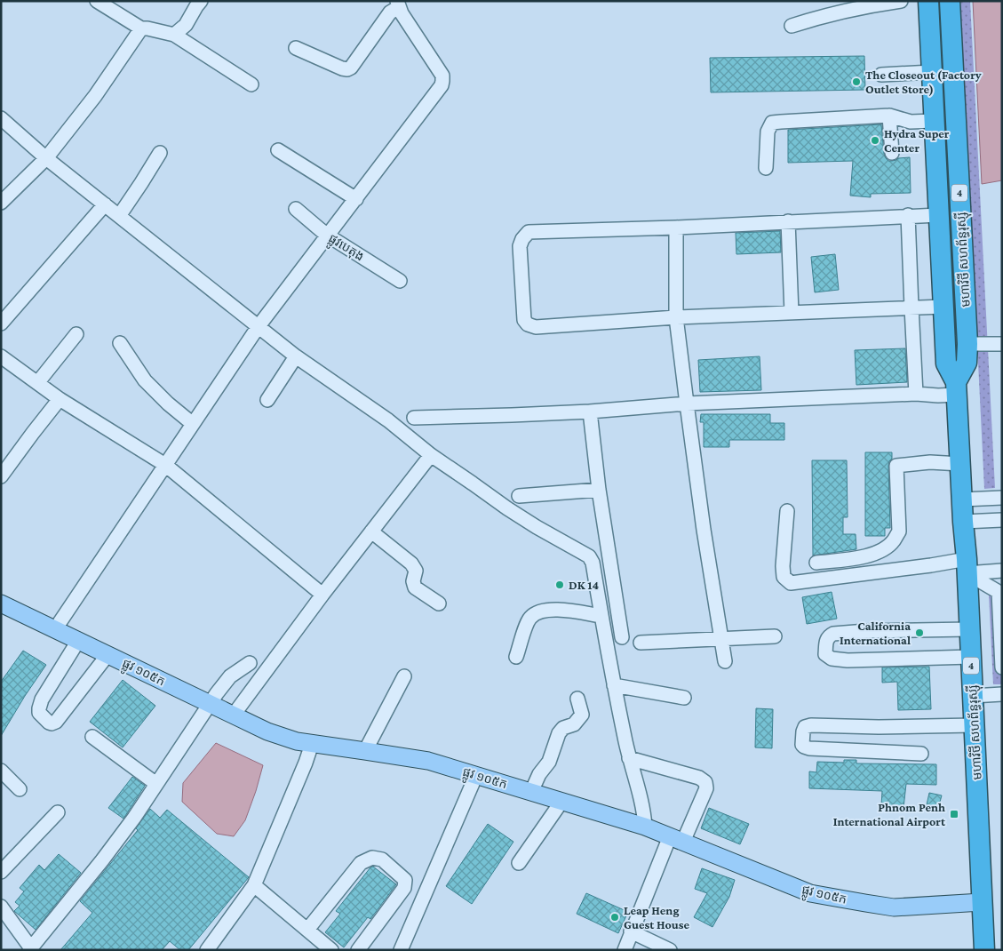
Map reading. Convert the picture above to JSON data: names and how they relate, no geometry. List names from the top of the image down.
{
  "streets": {
    "highway": ["4", "មហាវិថី សហព័ន្ធរុស្ស៊ី"],
    "main road": ["ផ្លូវ ១០៥ក"],
    "street": ["ផ្លូវបេតុង"]
  },
  "crossings": [
    ["មហាវិថី សហព័ន្ធរុស្ស៊ី", "ផ្លូវ ១០៥ក"]
  ],
  "places": {
    "other": [
      "The Closeout (Factory Outlet Store)",
      "Hydra Super Center",
      "DK 14",
      "California International",
      "Leap Heng Guest House"
    ],
    "transit": ["Phnom Penh International Airport"]
  }
}
